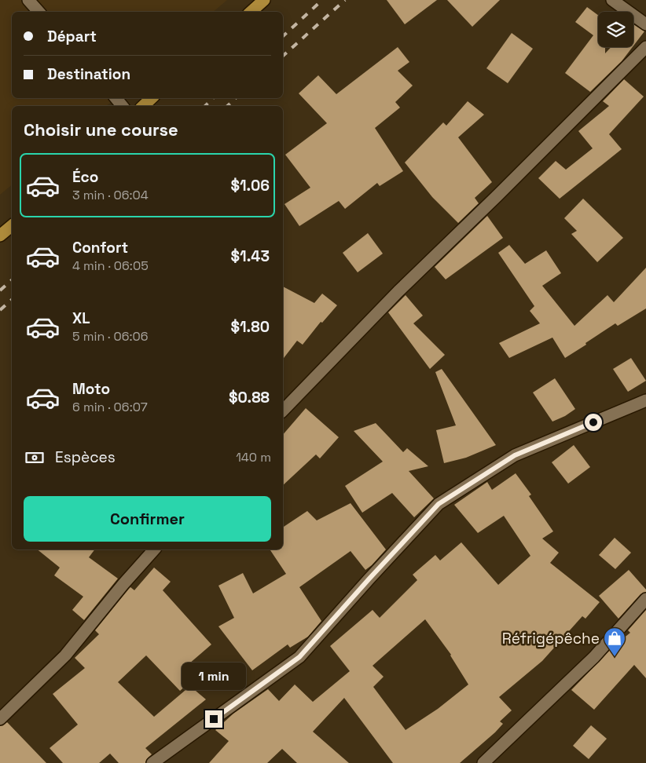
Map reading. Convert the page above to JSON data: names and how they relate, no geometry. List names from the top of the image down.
{
  "places": {
    "shop": ["Réfrigépêche"]
  },
  "page": {
    "banner": ["Départ", "Destination"],
    "heading": "Choisir une course",
    "list": [
      {
        "name": "Éco",
        "note": "3 min · 06:04",
        "value": "$1.06"
      },
      {
        "name": "Confort",
        "note": "4 min · 06:05",
        "value": "$1.43"
      },
      {
        "name": "XL",
        "note": "5 min · 06:06",
        "value": "$1.80"
      },
      {
        "name": "Moto",
        "note": "6 min · 06:07",
        "value": "$0.88"
      }
    ],
    "pay": ["Espèces", "140 m"],
    "buttons": "Confirmer",
    "bubble": "1 min"
  }
}
